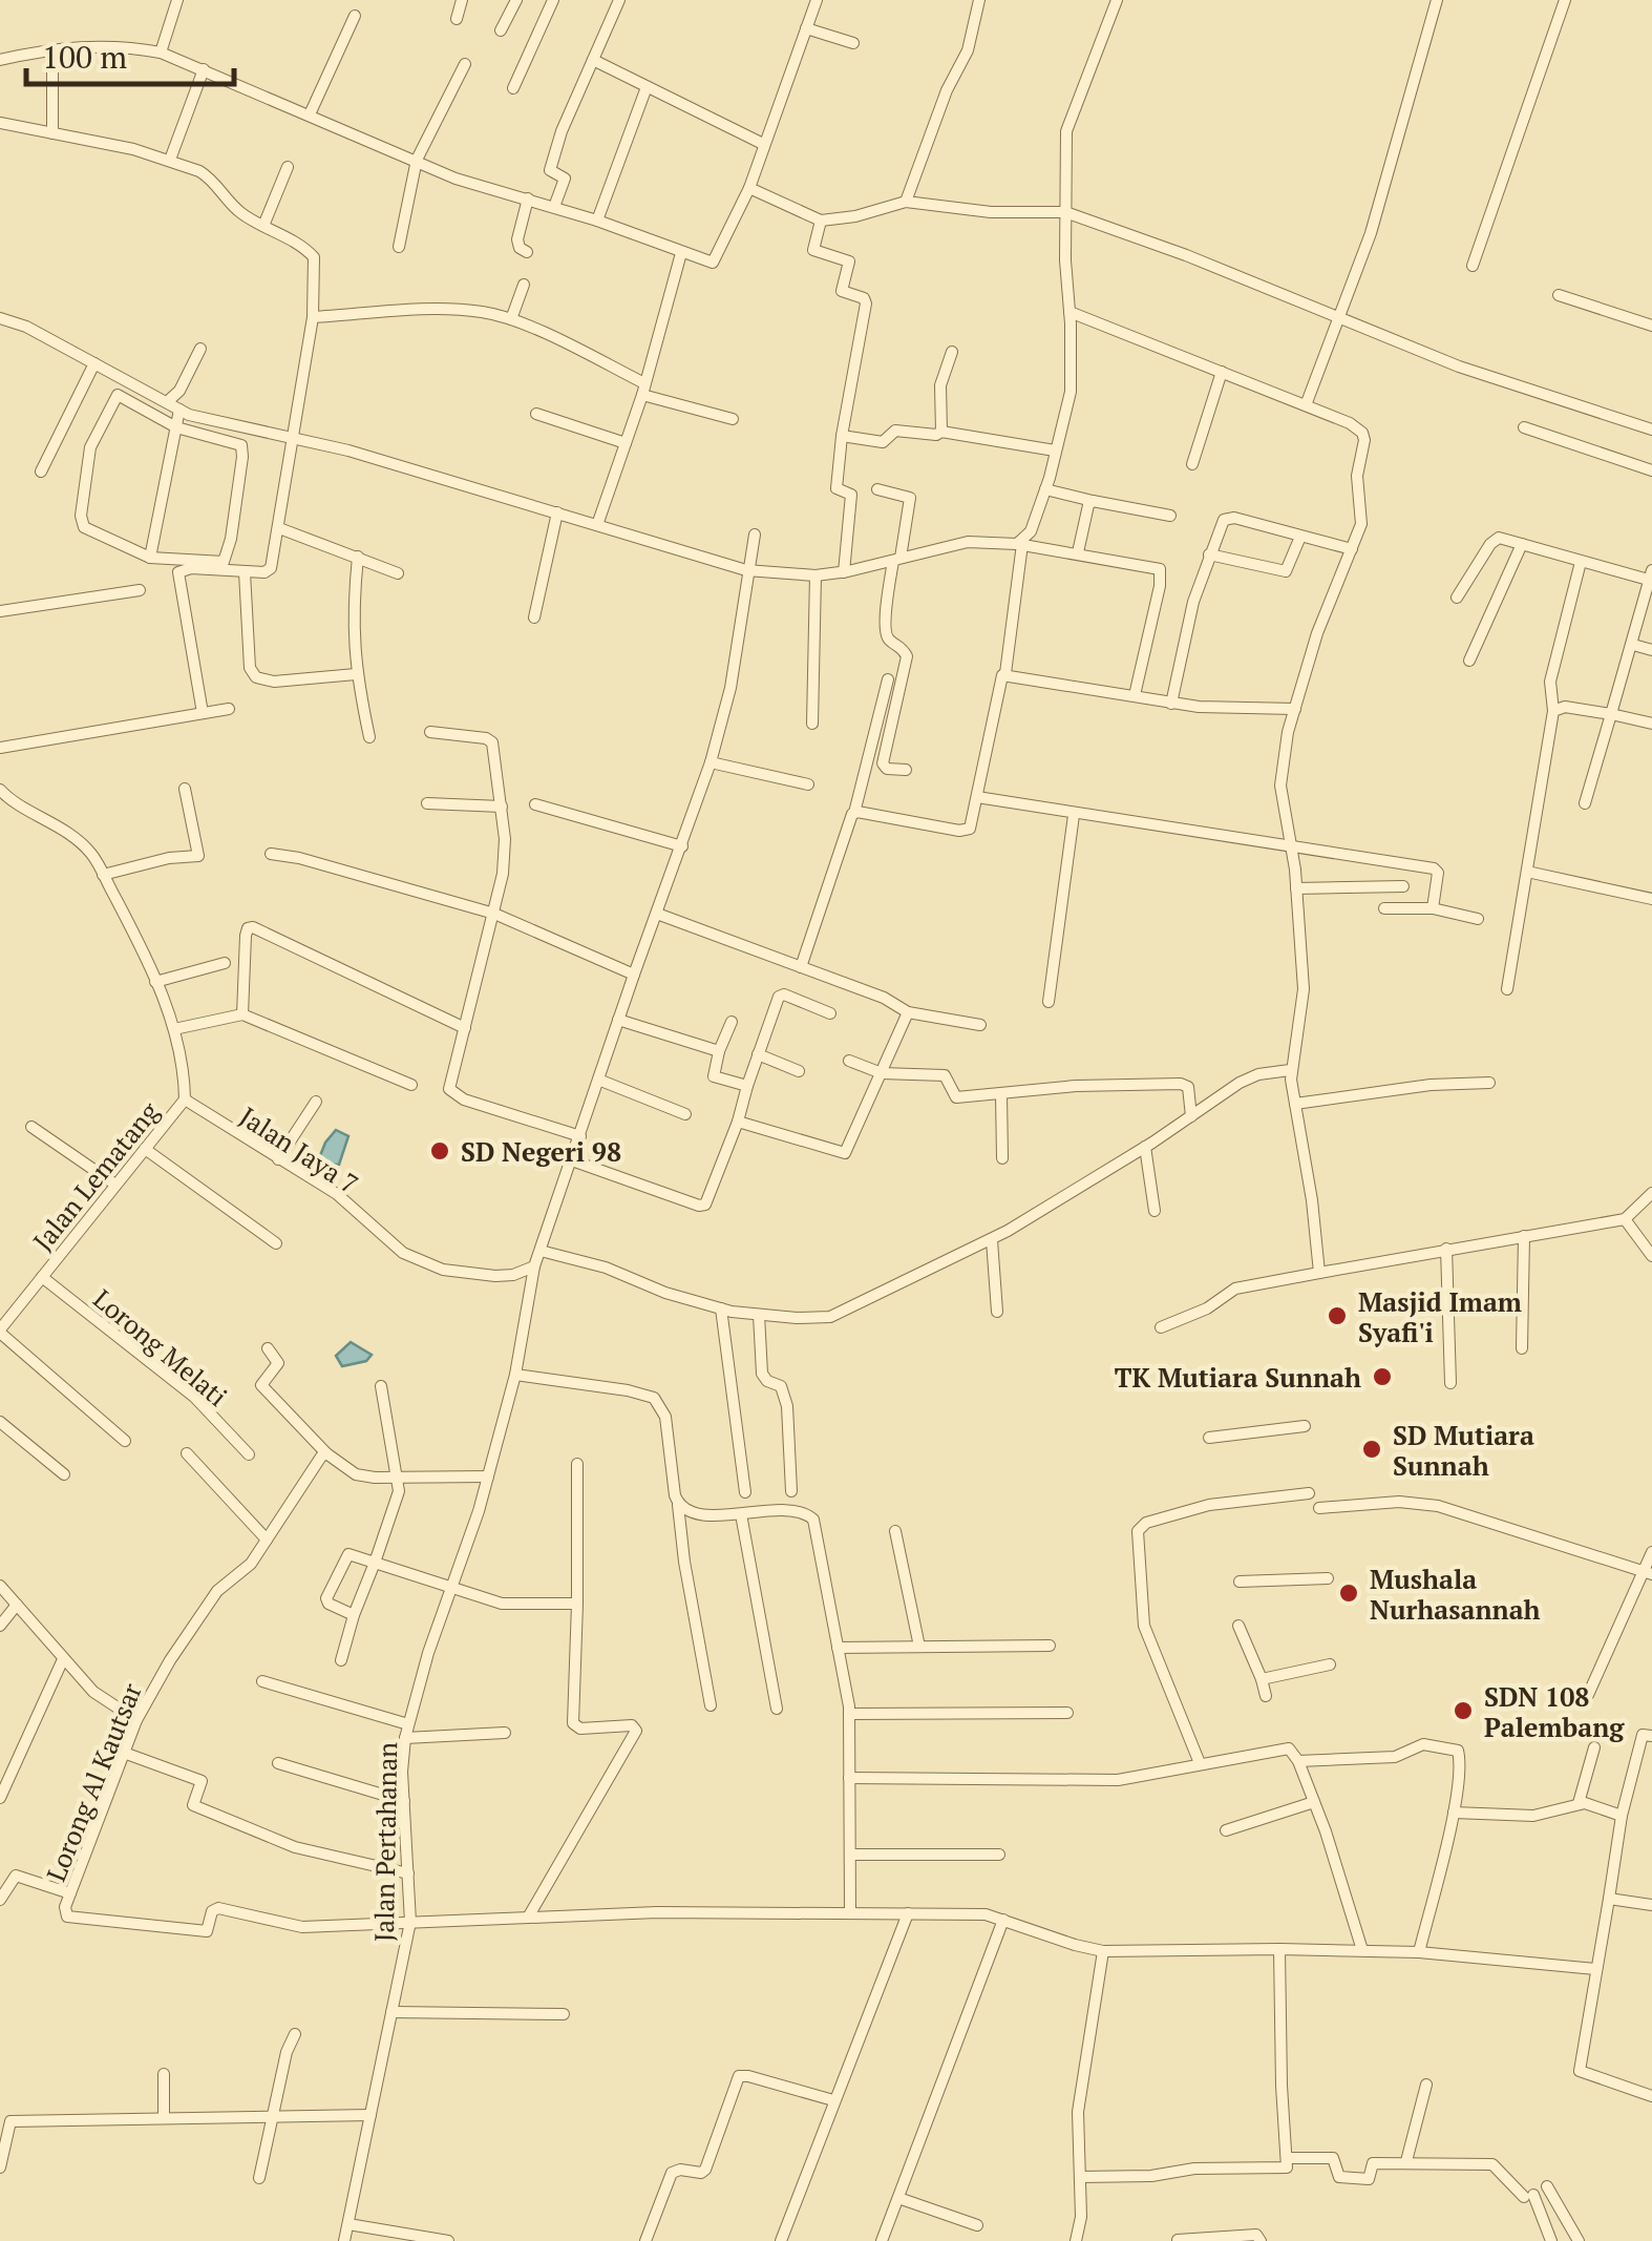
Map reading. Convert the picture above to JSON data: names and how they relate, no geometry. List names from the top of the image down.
{
  "streets": {
    "street": [
      "Jalan Jaya 7",
      "Jalan Lematang",
      "Lorong Melati",
      "Lorong Al Kautsar",
      "Jalan Pertahanan"
    ]
  },
  "crossings": [
    ["Jalan Jaya 7", "Jalan Lematang"],
    ["Jalan Jaya 7", "Jalan Pertahanan"],
    ["Jalan Lematang", "Lorong Melati"],
    ["Lorong Al Kautsar", "Jalan Pertahanan"]
  ],
  "places": [
    "SD Negeri 98",
    "Masjid Imam Syafi'i",
    "TK Mutiara Sunnah",
    "SD Mutiara Sunnah",
    "Mushala Nurhasannah",
    "SDN 108 Palembang"
  ],
  "scale_bar": "100 m"
}
